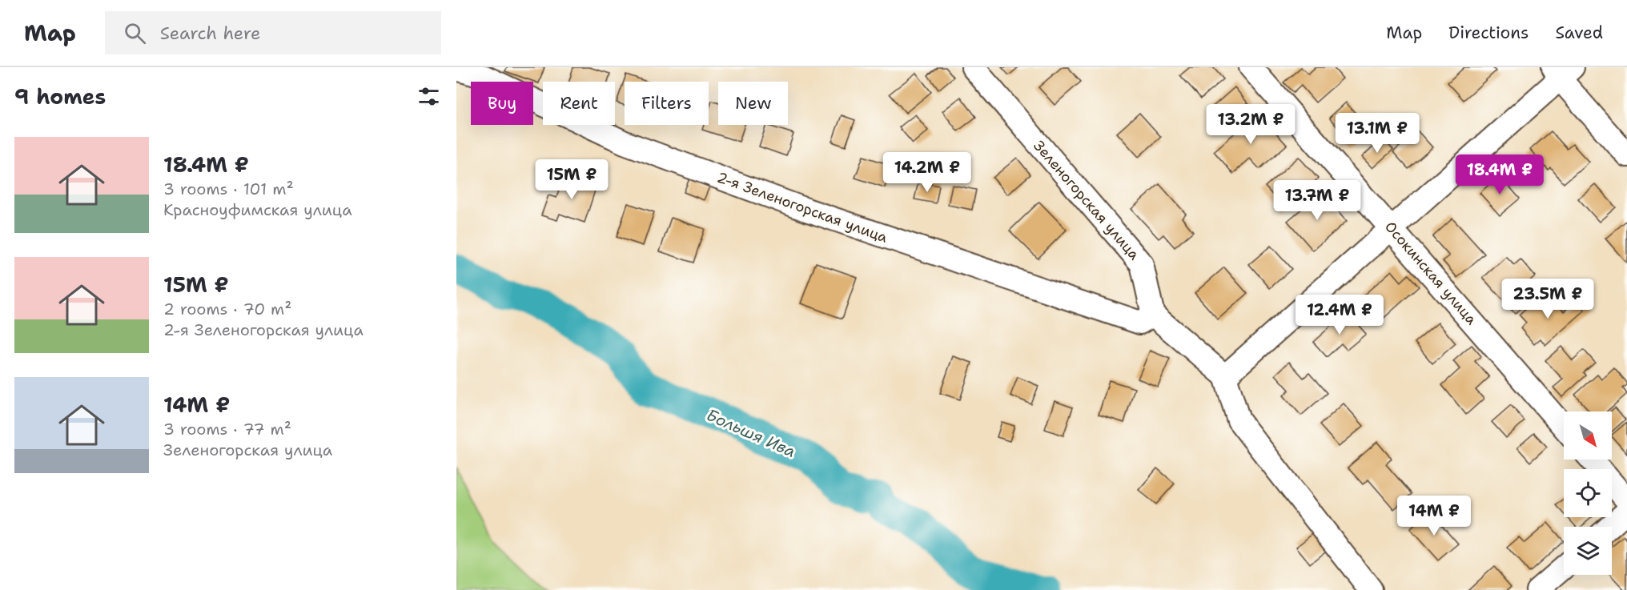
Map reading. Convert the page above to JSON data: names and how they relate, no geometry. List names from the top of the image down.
{
  "streets": {
    "street": ["Зеленогорская улица", "2-я Зеленогорская улица", "Осокинская улица"]
  },
  "crossings": [
    ["Зеленогорская улица", "2-я Зеленогорская улица"]
  ],
  "water": ["Большя Ива"],
  "north": "bottom right",
  "page": {
    "header": "Map",
    "search": "Search here",
    "nav": ["Map", "Directions", "Saved"],
    "heading": "9 homes",
    "chip": [
      "Buy",
      "Rent",
      "Filters",
      "New"
    ],
    "price": [
      "13.2M ₽",
      "13.1M ₽",
      "14.2M ₽",
      "18.4M ₽",
      "15M ₽",
      "13.7M ₽",
      "23.5M ₽",
      "12.4M ₽",
      "14M ₽"
    ],
    "list": [
      {
        "name": "18.4M ₽",
        "note": "3 rooms · 101 m² · Красноуфимская улица"
      },
      {
        "name": "15M ₽",
        "note": "2 rooms · 70 m² · 2-я Зеленогорская улица"
      },
      {
        "name": "14M ₽",
        "note": "3 rooms · 77 m² · Зеленогорская улица"
      }
    ]
  }
}
